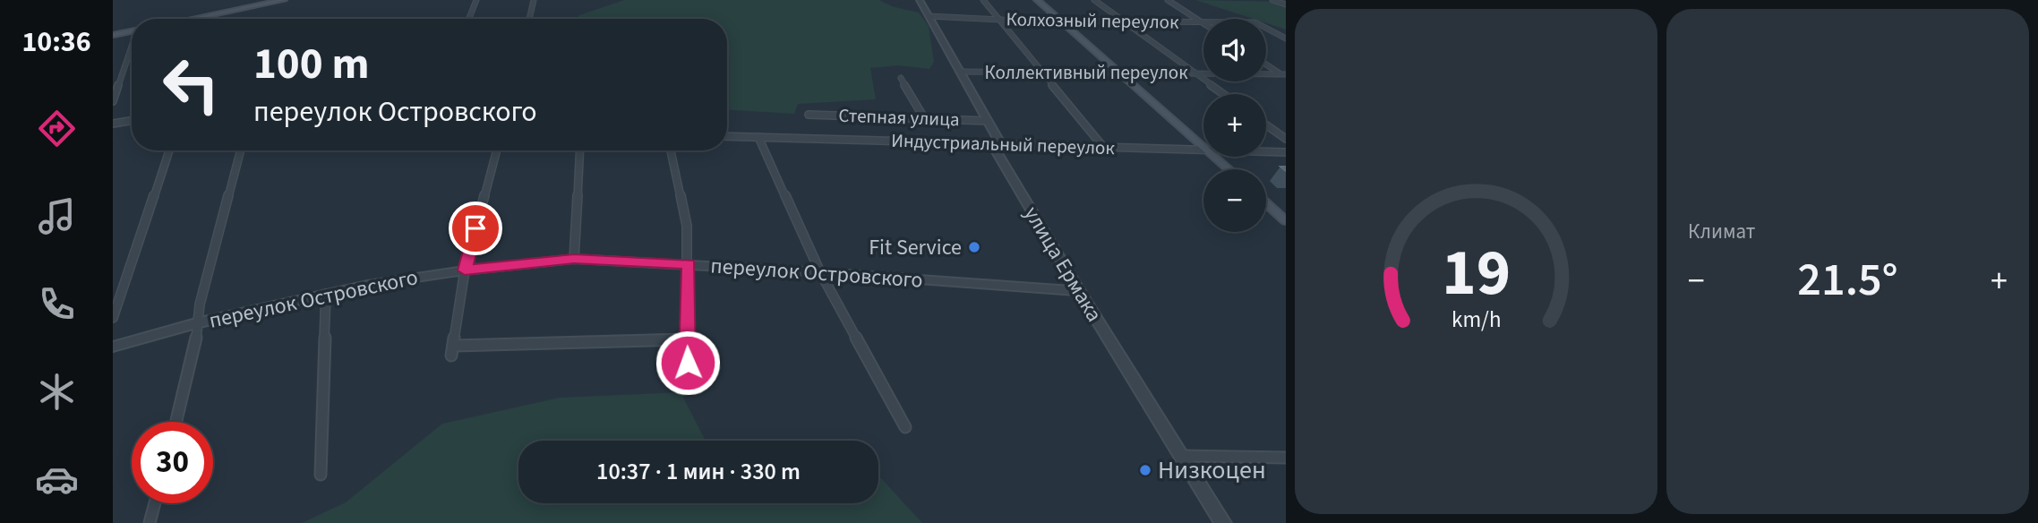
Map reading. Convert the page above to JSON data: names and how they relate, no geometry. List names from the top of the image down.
{
  "streets": {
    "street": [
      "Колхозный переулок",
      "Коллективный переулок",
      "Степная улица",
      "Индустриальный переулок",
      "улица Ермака",
      "переулок Островского"
    ]
  },
  "crossings": [
    ["Колхозный переулок", "улица Ермака"],
    ["Коллективный переулок", "улица Ермака"],
    ["Степная улица", "улица Ермака"],
    ["Индустриальный переулок", "улица Ермака"],
    ["улица Ермака", "переулок Островского"]
  ],
  "places": ["Fit Service", "Низкоцен"],
  "page": {
    "tabs": "10:36",
    "tile": "Климат",
    "map_buttons": ["+", "−"],
    "turn": ["100 m", "переулок Островского"],
    "heat": ["−", "21.5°", "+"],
    "limit": "30",
    "trip": "10:37 · 1 мин · 330 m",
    "gauge": ["19", "km/h"]
  }
}
